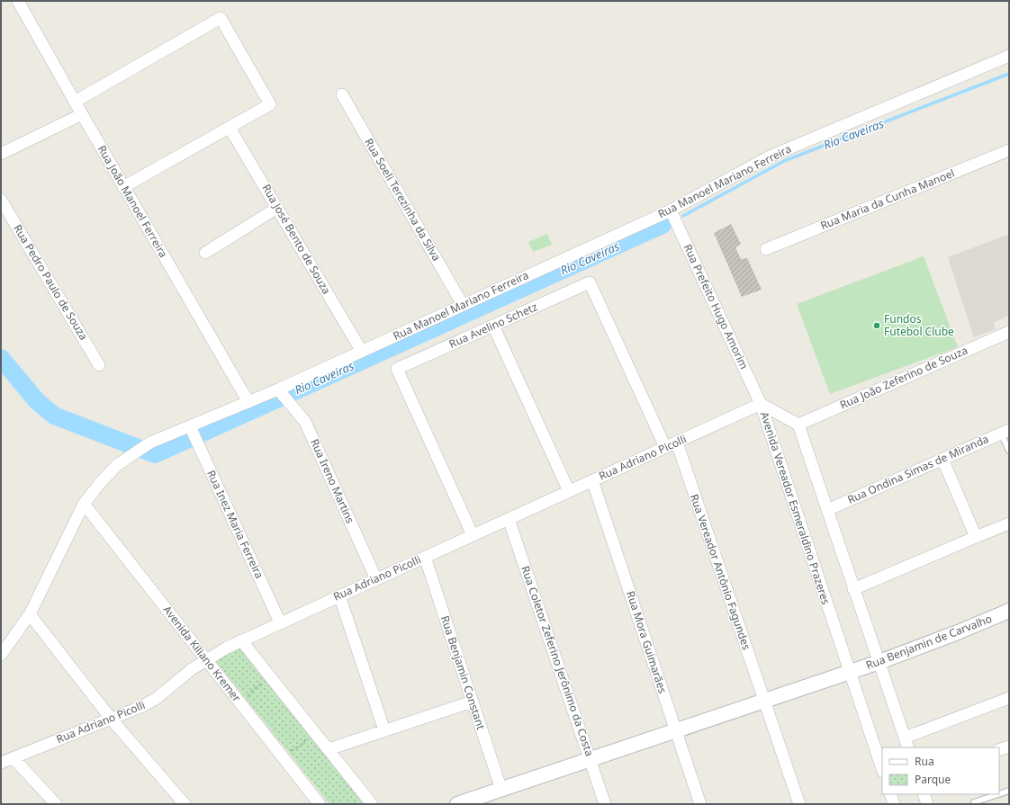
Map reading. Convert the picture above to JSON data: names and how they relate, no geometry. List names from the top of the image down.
{
  "streets": {
    "street": [
      "Rua Manoel Mariano Ferreira",
      "Rua Soeli Terezinha da Silva",
      "Rua Maria da Cunha Manoel",
      "Rua João Manoel Ferreira",
      "Rua José Bento de Souza",
      "Rua Pedro Paulo de Souza",
      "Rua Prefeito Hugo Amorim",
      "Rua Avelino Schetz",
      "Rua João Zeferino de Souza",
      "Rua Adriano Picolli",
      "Rua Ondina Simas de Miranda",
      "Rua Ireno Martins",
      "Avenida Vereador Esmeraldino Prazeres",
      "Rua Inez Maria Ferreira",
      "Rua Vereador Antônio Fagundes",
      "Rua Mora Guimarães",
      "Rua Benjamin de Carvalho",
      "Avenida Kiliano Kremer",
      "Rua Coletor Zeferino Jerônimo da Costa",
      "Rua Benjamin Constant"
    ]
  },
  "crossings": [
    ["Rua Manoel Mariano Ferreira", "Rua Soeli Terezinha da Silva"],
    ["Rua Manoel Mariano Ferreira", "Rua João Manoel Ferreira"],
    ["Rua Manoel Mariano Ferreira", "Rua José Bento de Souza"],
    ["Rua Manoel Mariano Ferreira", "Rua Prefeito Hugo Amorim"],
    ["Rua Manoel Mariano Ferreira", "Rua Ireno Martins"],
    ["Rua Manoel Mariano Ferreira", "Rua Inez Maria Ferreira"],
    ["Rua Manoel Mariano Ferreira", "Avenida Kiliano Kremer"],
    ["Rua Prefeito Hugo Amorim", "Rua Adriano Picolli"],
    ["Rua Prefeito Hugo Amorim", "Avenida Vereador Esmeraldino Prazeres"],
    ["Rua Avelino Schetz", "Rua Adriano Picolli"],
    ["Rua João Zeferino de Souza", "Avenida Vereador Esmeraldino Prazeres"],
    ["Rua Adriano Picolli", "Rua Ireno Martins"],
    ["Rua Adriano Picolli", "Avenida Vereador Esmeraldino Prazeres"],
    ["Rua Adriano Picolli", "Rua Inez Maria Ferreira"],
    ["Rua Adriano Picolli", "Rua Vereador Antônio Fagundes"],
    ["Rua Adriano Picolli", "Rua Mora Guimarães"],
    ["Rua Adriano Picolli", "Avenida Kiliano Kremer"],
    ["Rua Adriano Picolli", "Rua Coletor Zeferino Jerônimo da Costa"],
    ["Rua Adriano Picolli", "Rua Benjamin Constant"],
    ["Avenida Vereador Esmeraldino Prazeres", "Rua Benjamin de Carvalho"],
    ["Rua Vereador Antônio Fagundes", "Rua Benjamin de Carvalho"],
    ["Rua Mora Guimarães", "Rua Benjamin de Carvalho"],
    ["Rua Benjamin de Carvalho", "Rua Coletor Zeferino Jerônimo da Costa"],
    ["Rua Benjamin de Carvalho", "Rua Benjamin Constant"]
  ],
  "water": ["Rio Caveiras"],
  "places": ["Fundos Futebol Clube"],
  "legend": ["Rua", "Parque"]
}
